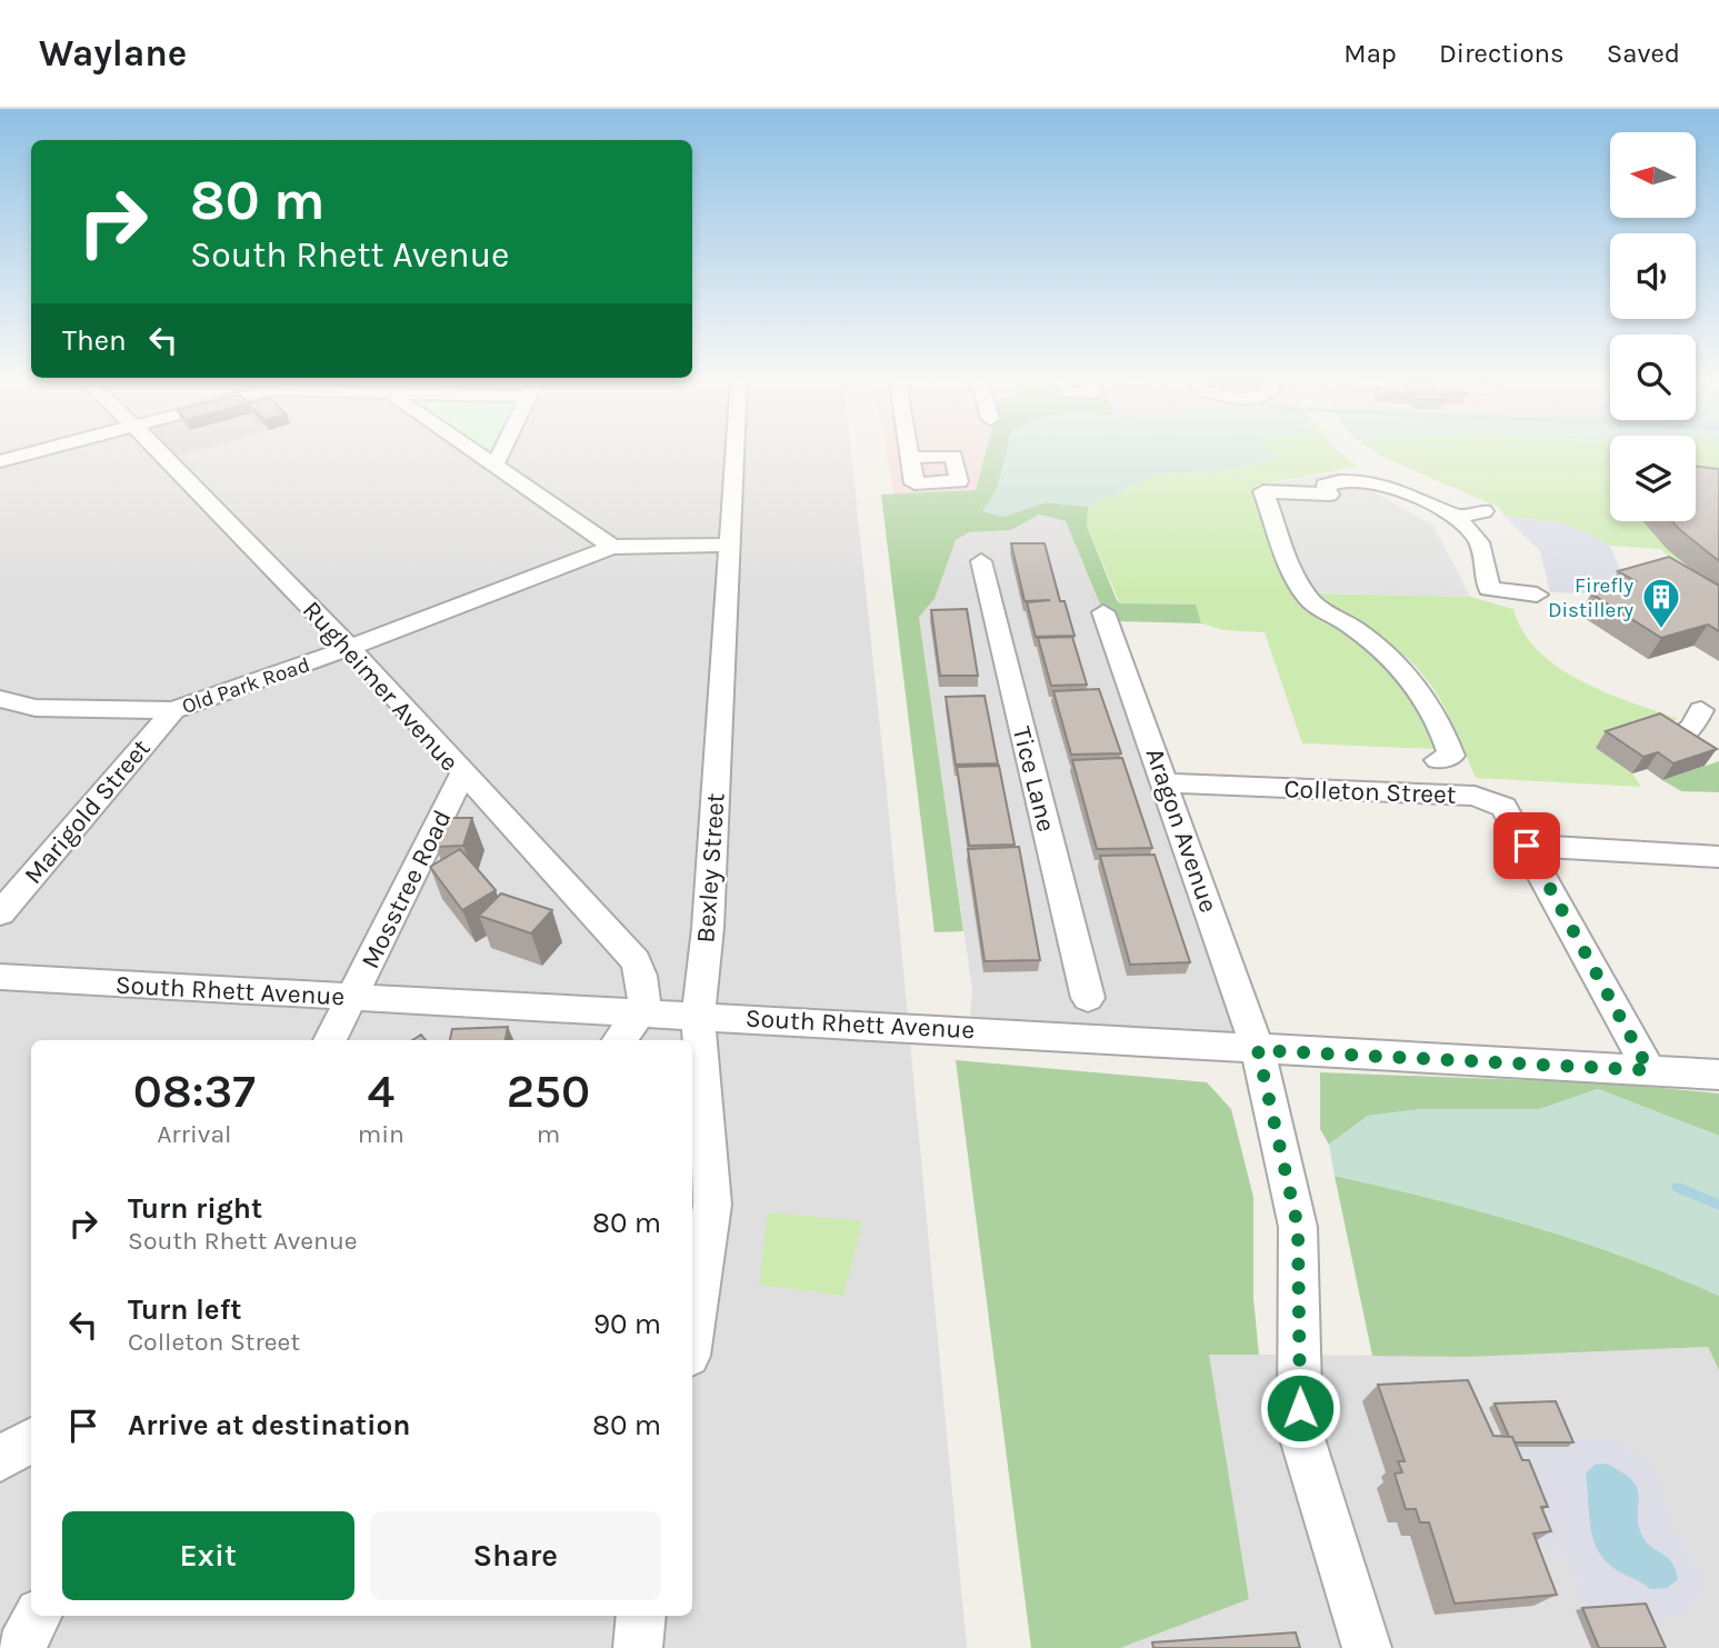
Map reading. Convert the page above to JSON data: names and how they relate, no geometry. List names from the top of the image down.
{
  "streets": {
    "street": [
      "Old Park Road",
      "Rugheimer Avenue",
      "Tice Lane",
      "Colleton Street",
      "Marigold Street",
      "Aragon Avenue",
      "Bexley Street",
      "Mosstree Road",
      "South Rhett Avenue"
    ]
  },
  "crossings": [
    ["Old Park Road", "Rugheimer Avenue"],
    ["Old Park Road", "Marigold Street"],
    ["Old Park Road", "Bexley Street"],
    ["Rugheimer Avenue", "Mosstree Road"],
    ["Rugheimer Avenue", "South Rhett Avenue"],
    ["Colleton Street", "Aragon Avenue"],
    ["Colleton Street", "South Rhett Avenue"],
    ["Aragon Avenue", "South Rhett Avenue"],
    ["Bexley Street", "South Rhett Avenue"],
    ["Mosstree Road", "South Rhett Avenue"]
  ],
  "places": {
    "building": ["Firefly Distillery"]
  },
  "north": "left",
  "page": {
    "header": "Waylane",
    "nav": ["Map", "Directions", "Saved"],
    "turn": ["80 m", "South Rhett Avenue"],
    "then": "Then",
    "eta": [
      "08:37",
      "Arrival",
      "4",
      "min",
      "250",
      "m"
    ],
    "list": [
      {
        "name": "Turn right",
        "note": "South Rhett Avenue",
        "value": "80 m"
      },
      {
        "name": "Turn left",
        "note": "Colleton Street",
        "value": "90 m"
      },
      {
        "name": "Arrive at destination",
        "value": "80 m"
      }
    ],
    "buttons": ["Exit", "Share"]
  }
}
